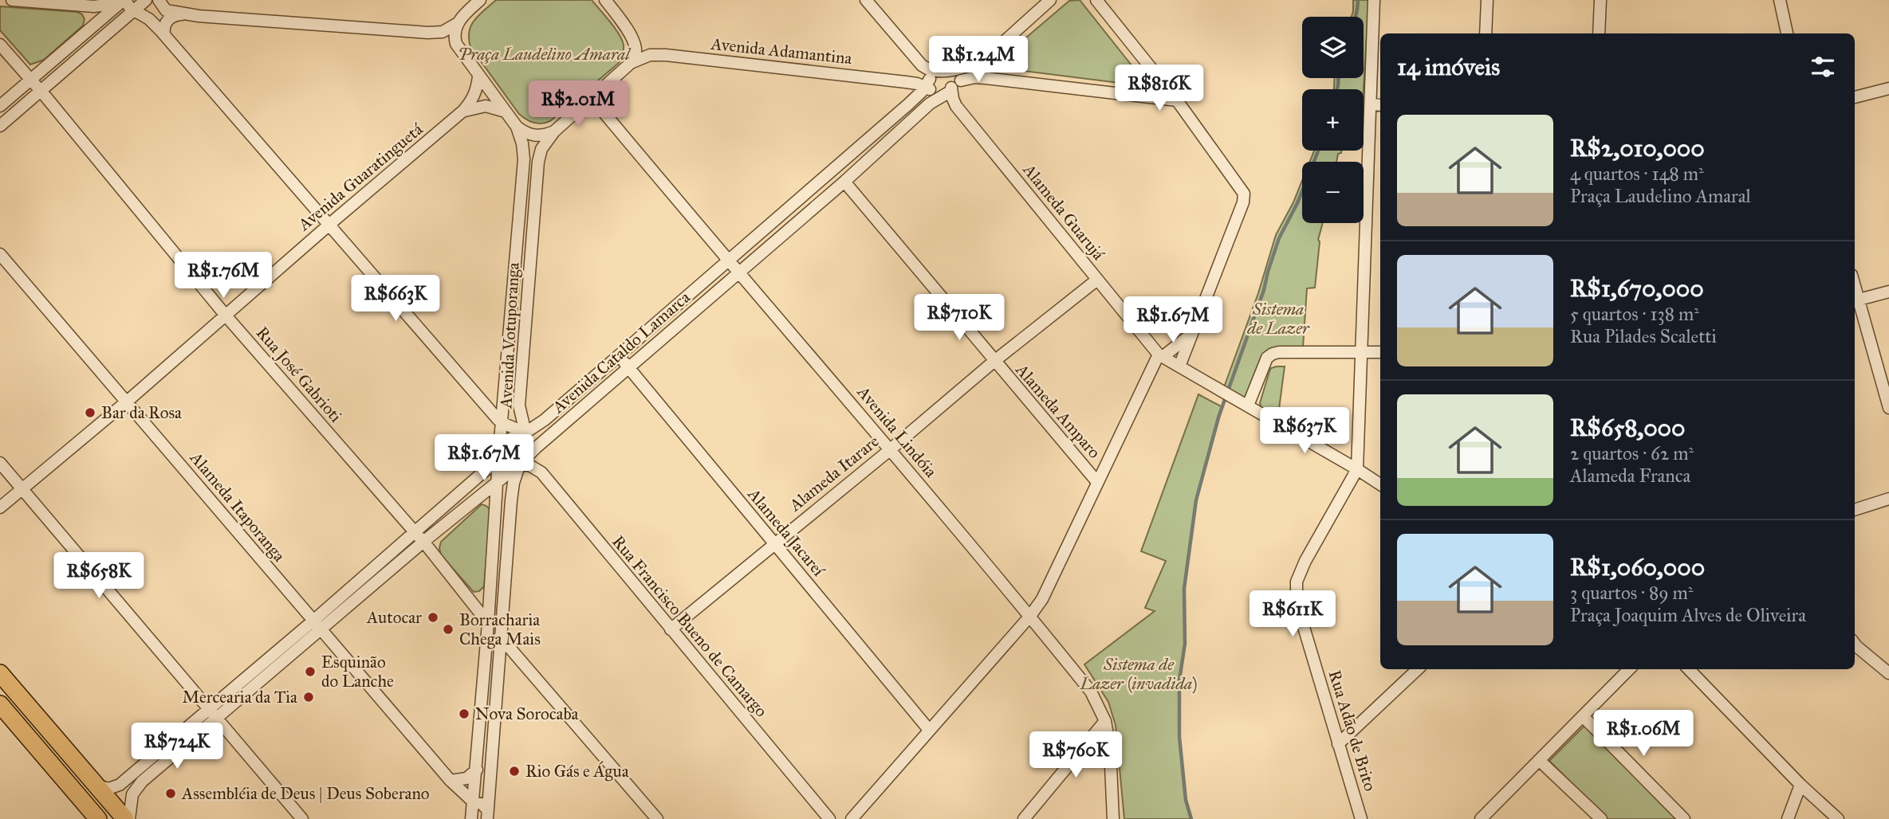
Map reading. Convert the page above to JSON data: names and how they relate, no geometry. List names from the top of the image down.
{
  "streets": {
    "street": [
      "Avenida Adamantina",
      "Avenida Guaratinguetá",
      "Alameda Guarujá",
      "Avenida Votuporanga",
      "Avenida Cataldo Lamarca",
      "Rua José Gabrioti",
      "Alameda Amparo",
      "Avenida Lindóia",
      "Alameda Itarare",
      "Alameda Itaporanga",
      "Alameda Jacareí",
      "Rua Francisco Bueno de Camargo",
      "Rua Adão de Brito"
    ]
  },
  "crossings": [
    ["Avenida Adamantina", "Alameda Guarujá"],
    ["Avenida Adamantina", "Avenida Cataldo Lamarca"],
    ["Avenida Guaratinguetá", "Rua José Gabrioti"],
    ["Avenida Guaratinguetá", "Alameda Itaporanga"],
    ["Alameda Guarujá", "Avenida Cataldo Lamarca"],
    ["Alameda Guarujá", "Alameda Itarare"],
    ["Avenida Votuporanga", "Avenida Cataldo Lamarca"],
    ["Avenida Votuporanga", "Rua José Gabrioti"],
    ["Avenida Votuporanga", "Alameda Itaporanga"],
    ["Avenida Votuporanga", "Rua Francisco Bueno de Camargo"],
    ["Avenida Cataldo Lamarca", "Rua José Gabrioti"],
    ["Avenida Cataldo Lamarca", "Alameda Amparo"],
    ["Avenida Cataldo Lamarca", "Avenida Lindóia"],
    ["Avenida Cataldo Lamarca", "Alameda Itaporanga"],
    ["Avenida Cataldo Lamarca", "Alameda Jacareí"],
    ["Avenida Cataldo Lamarca", "Rua Francisco Bueno de Camargo"],
    ["Alameda Amparo", "Alameda Itarare"],
    ["Avenida Lindóia", "Alameda Itarare"],
    ["Alameda Itarare", "Alameda Jacareí"],
    ["Alameda Itarare", "Rua Francisco Bueno de Camargo"]
  ],
  "parks": ["Praça Laudelino Amaral", "Sistema de Lazer", "Sistema de Lazer (invadida)"],
  "places": [
    "Bar da Rosa",
    "Autocar",
    "Borracharia Chega Mais",
    "Esquinão do Lanche",
    "Mercearia da Tia",
    "Nova Sorocaba",
    "Rio Gás e Água",
    "Assembléia de Deus | Deus Soberano"
  ],
  "page": {
    "map_buttons": ["+", "−"],
    "heading": "14 imóveis",
    "price": [
      "R$1.24M",
      "R$816K",
      "R$2.01M",
      "R$1.76M",
      "R$663K",
      "R$710K",
      "R$1.67M",
      "R$637K",
      "R$1.67M",
      "R$658K",
      "R$611K",
      "R$1.06M",
      "R$724K",
      "R$760K"
    ],
    "list": [
      {
        "name": "R$2,010,000",
        "note": "4 quartos · 148 m² · Praça Laudelino Amaral"
      },
      {
        "name": "R$1,670,000",
        "note": "5 quartos · 138 m² · Rua Pilades Scaletti"
      },
      {
        "name": "R$658,000",
        "note": "2 quartos · 62 m² · Alameda Franca"
      },
      {
        "name": "R$1,060,000",
        "note": "3 quartos · 89 m² · Praça Joaquim Alves de Oliveira"
      }
    ]
  }
}
